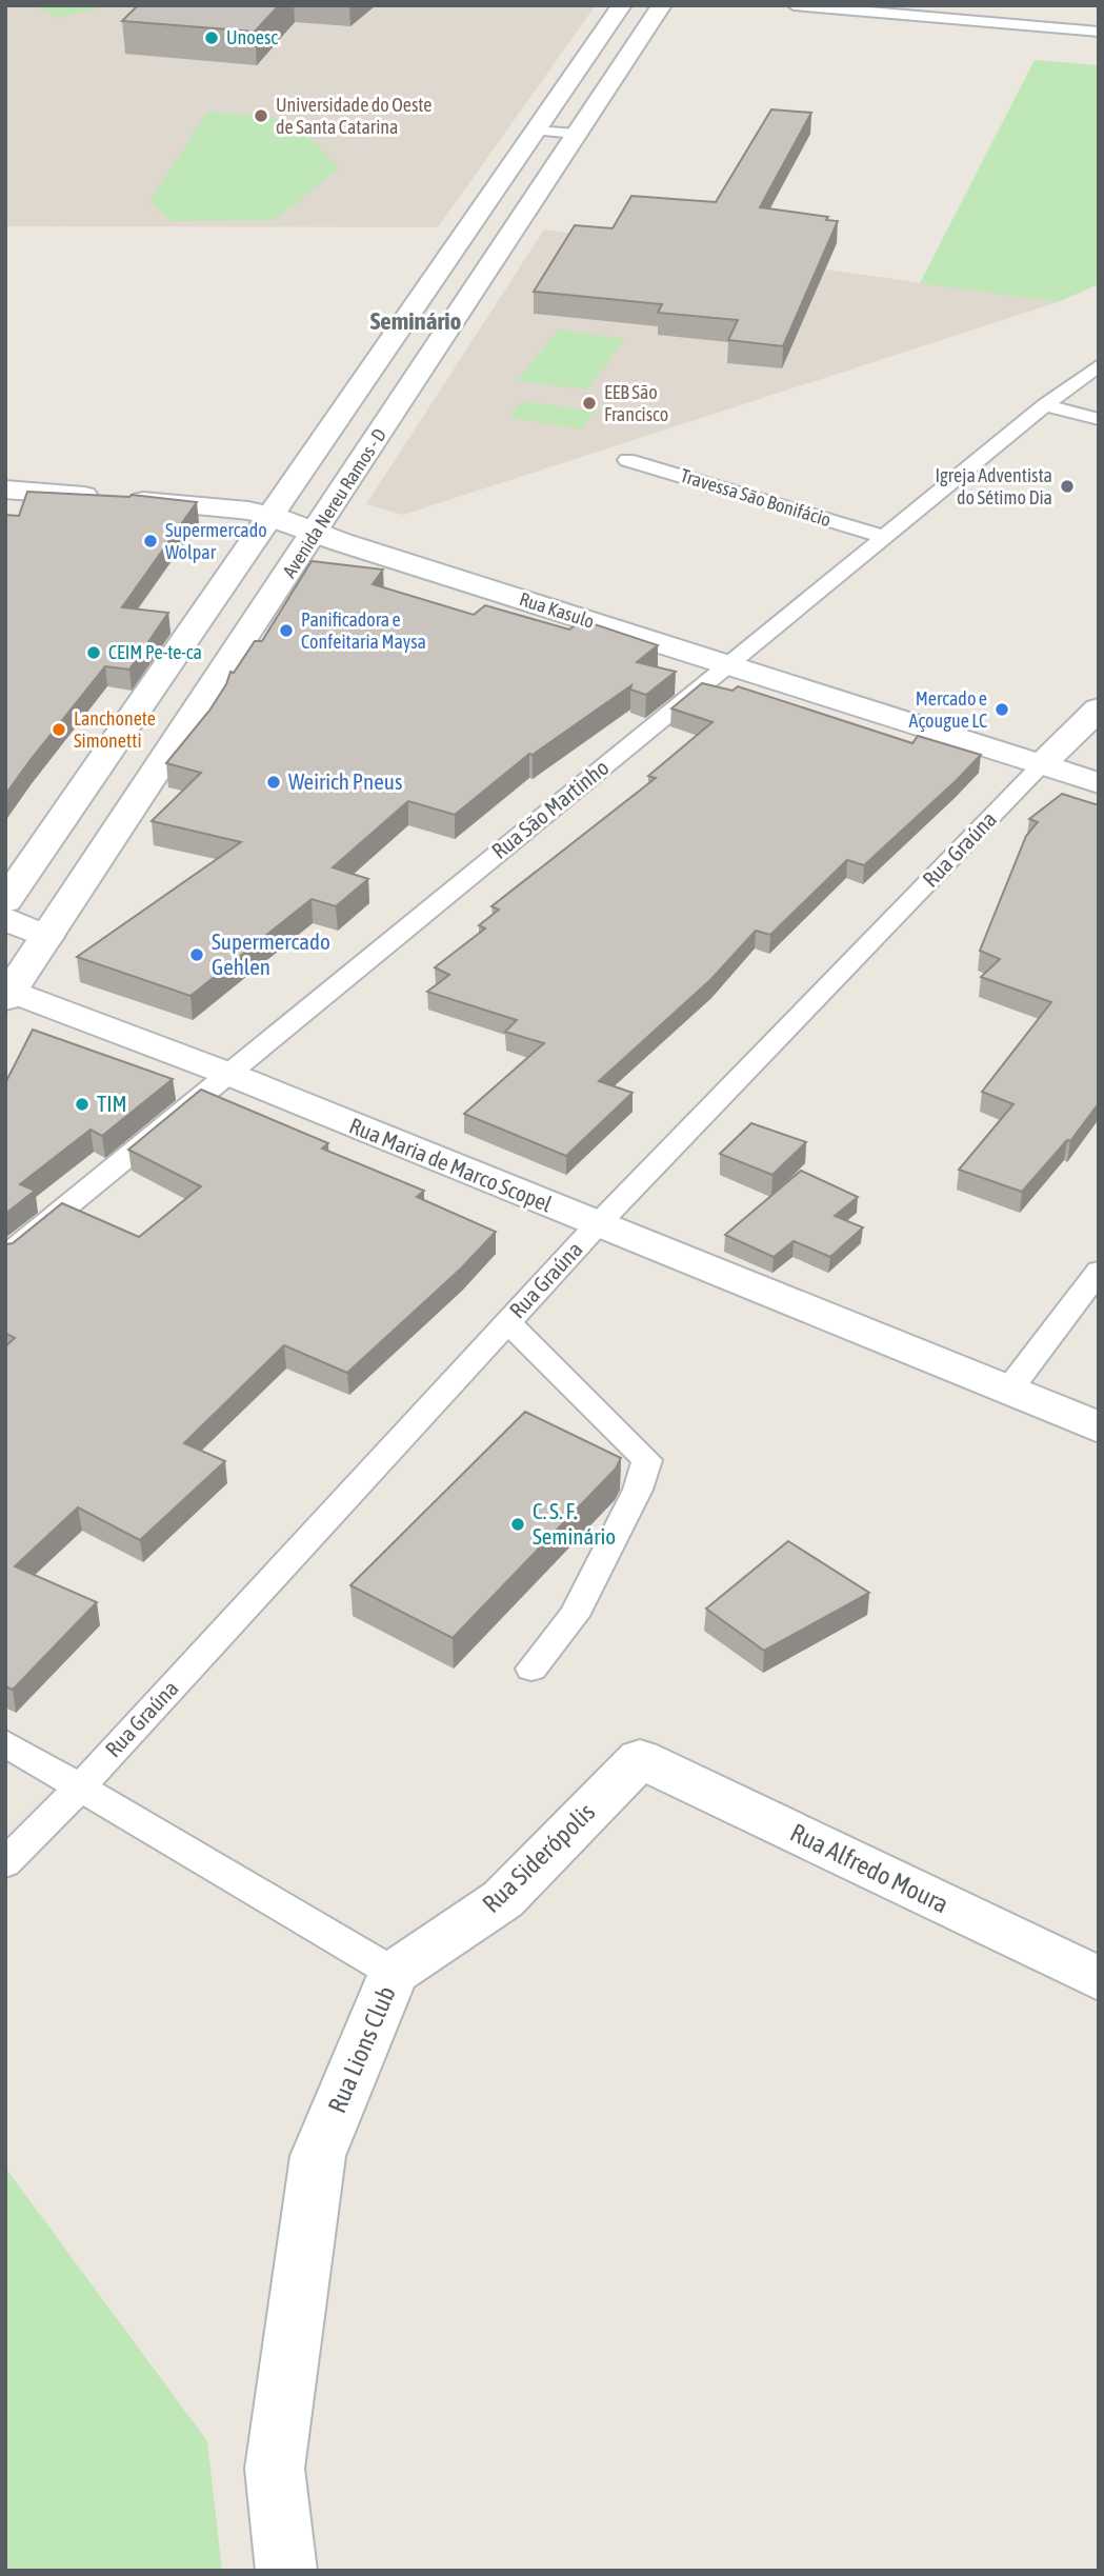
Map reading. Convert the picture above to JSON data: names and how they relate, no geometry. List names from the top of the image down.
{
  "streets": {
    "street": [
      "Avenida Nereu Ramos - D",
      "Rua Kasulo",
      "Rua Graúna",
      "Rua Maria de Marco Scopel",
      "Rua Siderópolis",
      "Rua Alfredo Moura",
      "Rua Lions Club"
    ],
    "lane": ["Travessa São Bonifácio", "Rua São Martinho"]
  },
  "crossings": [
    ["Travessa São Bonifácio", "Rua São Martinho"],
    ["Avenida Nereu Ramos - D", "Rua Kasulo"],
    ["Avenida Nereu Ramos - D", "Rua Maria de Marco Scopel"],
    ["Rua Kasulo", "Rua São Martinho"],
    ["Rua Kasulo", "Rua Graúna"],
    ["Rua São Martinho", "Rua Maria de Marco Scopel"],
    ["Rua Graúna", "Rua Maria de Marco Scopel"],
    ["Rua Graúna", "Rua Lions Club"],
    ["Rua Siderópolis", "Rua Alfredo Moura"],
    ["Rua Siderópolis", "Rua Lions Club"]
  ],
  "districts": ["Seminário"],
  "places": [
    "Unoesc",
    "Universidade do Oeste de Santa Catarina",
    "EEB São Francisco",
    "Igreja Adventista do Sétimo Dia",
    "Supermercado Wolpar",
    "Panificadora e Confeitaria Maysa",
    "CEIM Pe-te-ca",
    "Mercado e Açougue LC",
    "Lanchonete Simonetti",
    "Weirich Pneus",
    "Supermercado Gehlen",
    "TIM",
    "C. S. F. Seminário"
  ]
}
